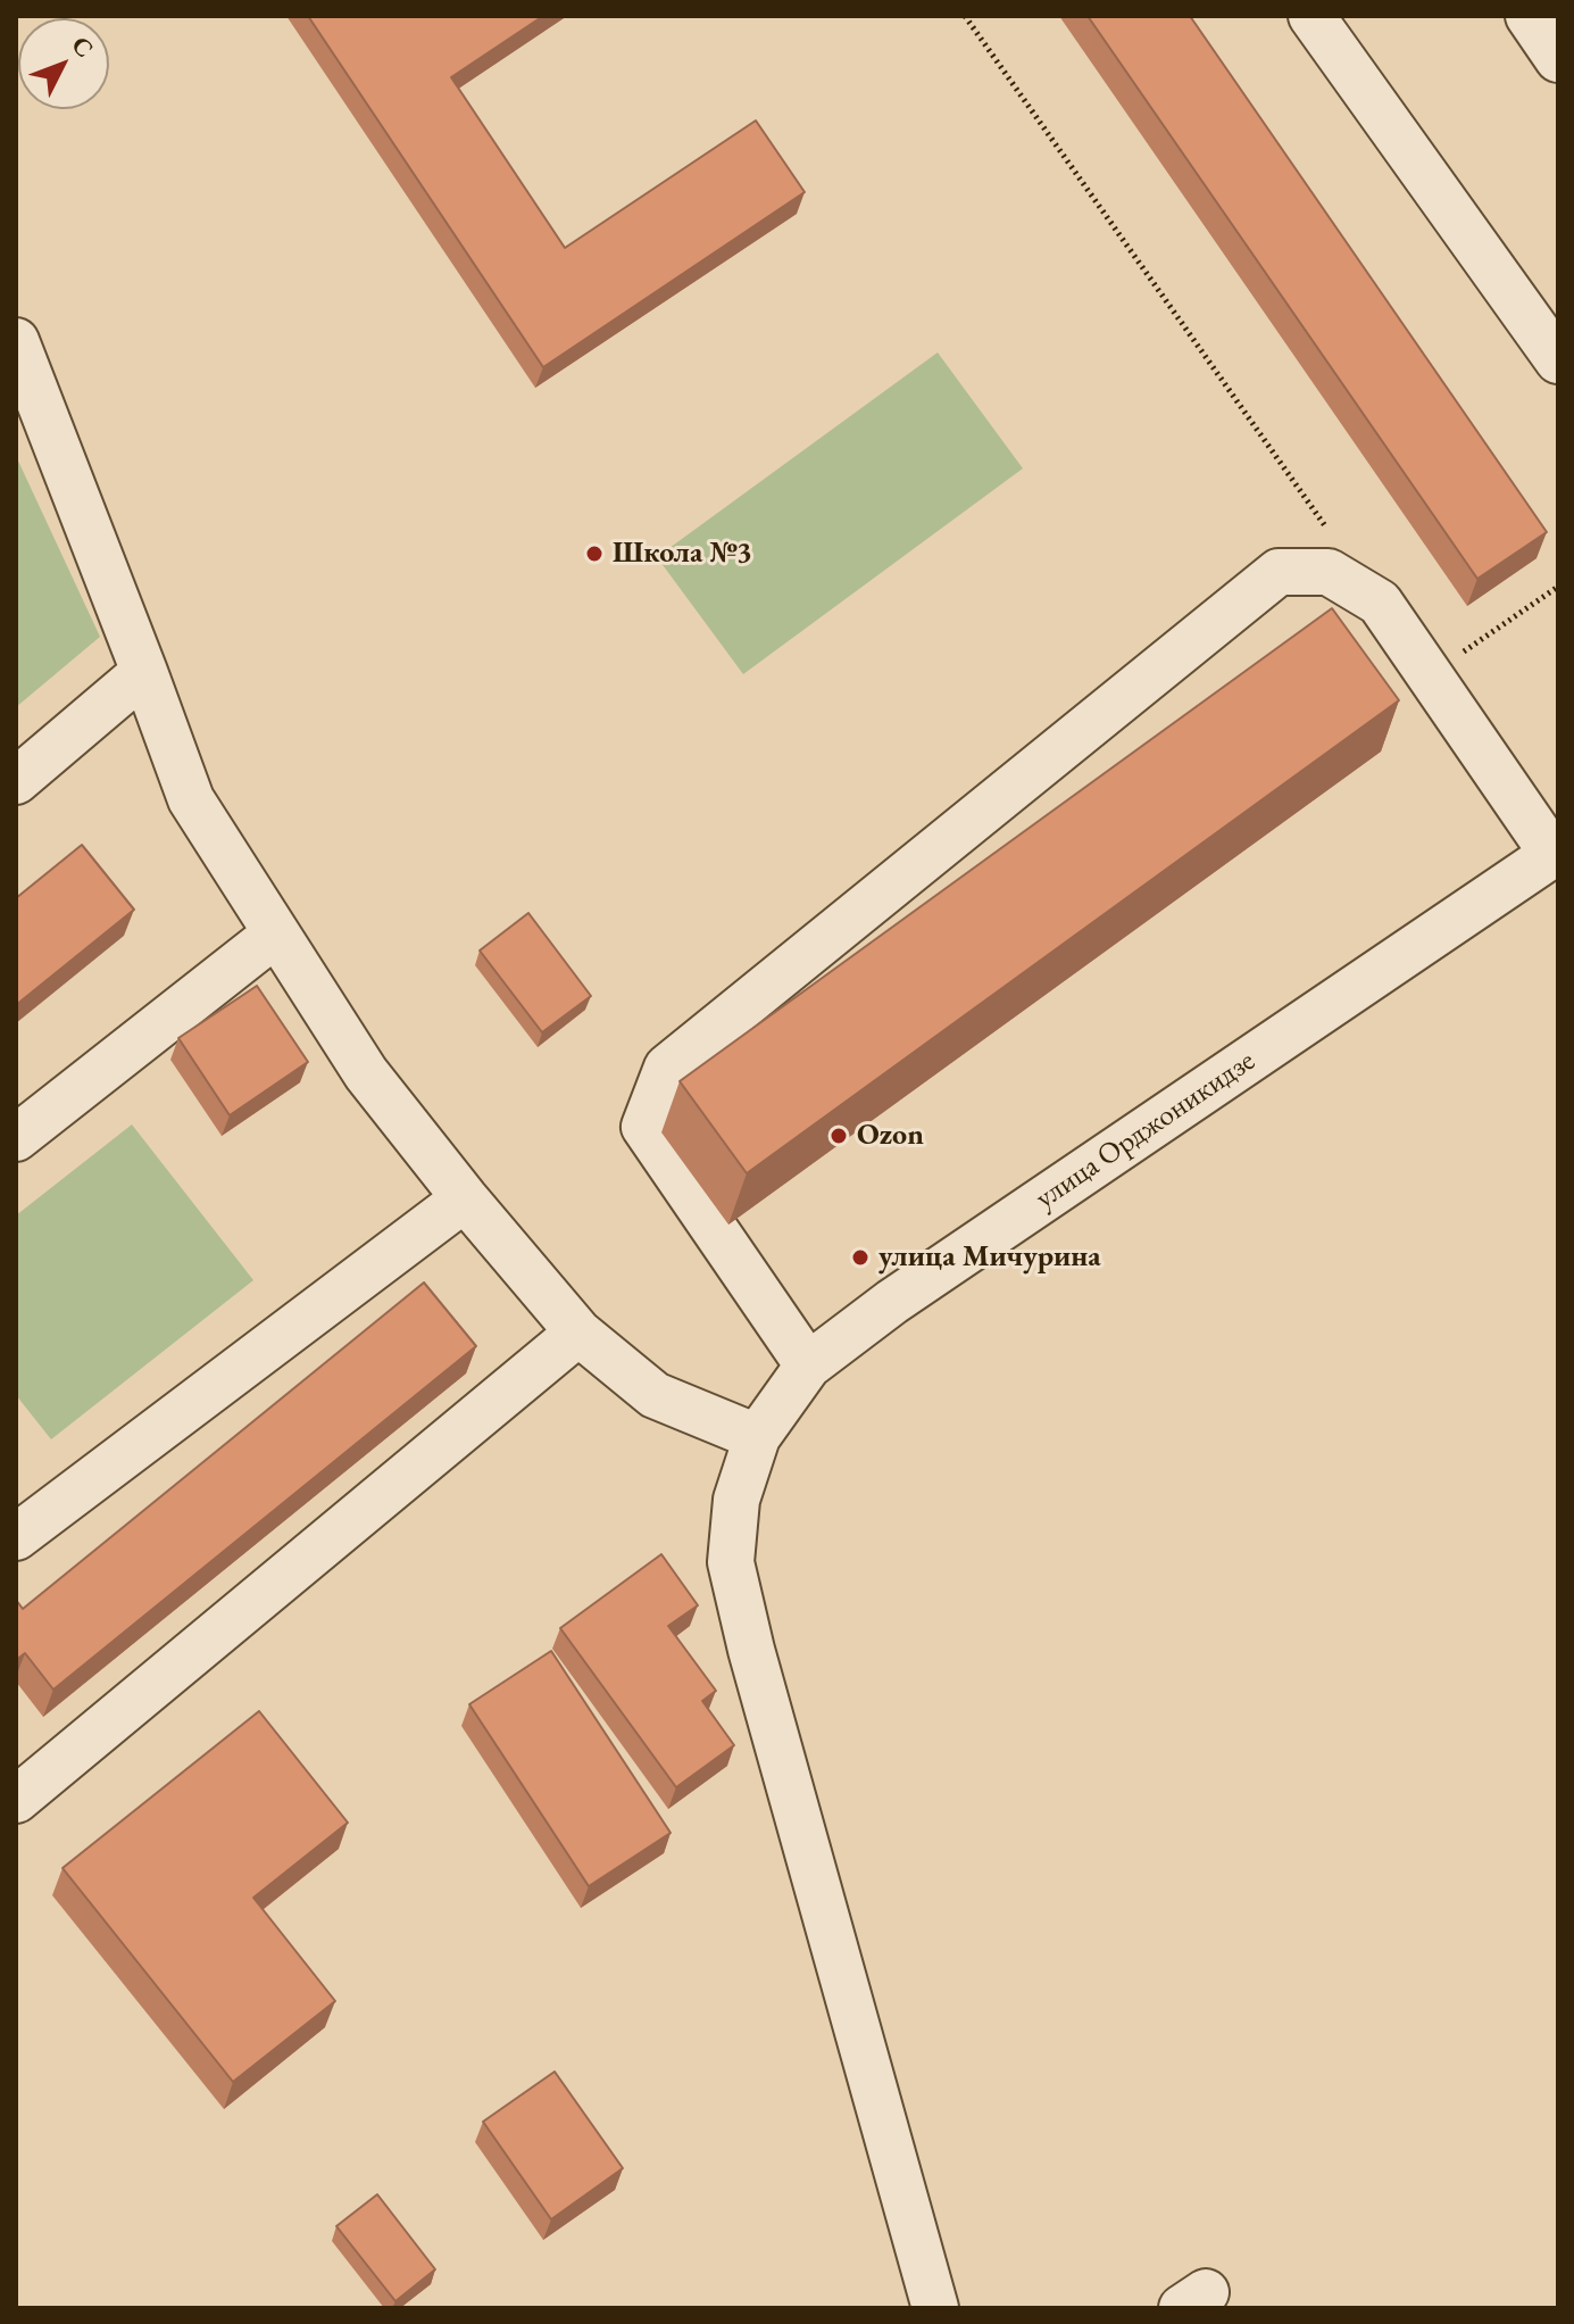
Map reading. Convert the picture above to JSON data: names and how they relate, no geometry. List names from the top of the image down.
{
  "streets": {
    "street": ["улица Орджоникидзе"]
  },
  "places": ["Школа №3", "Ozon", "улица Мичурина"],
  "north": "top right"
}
